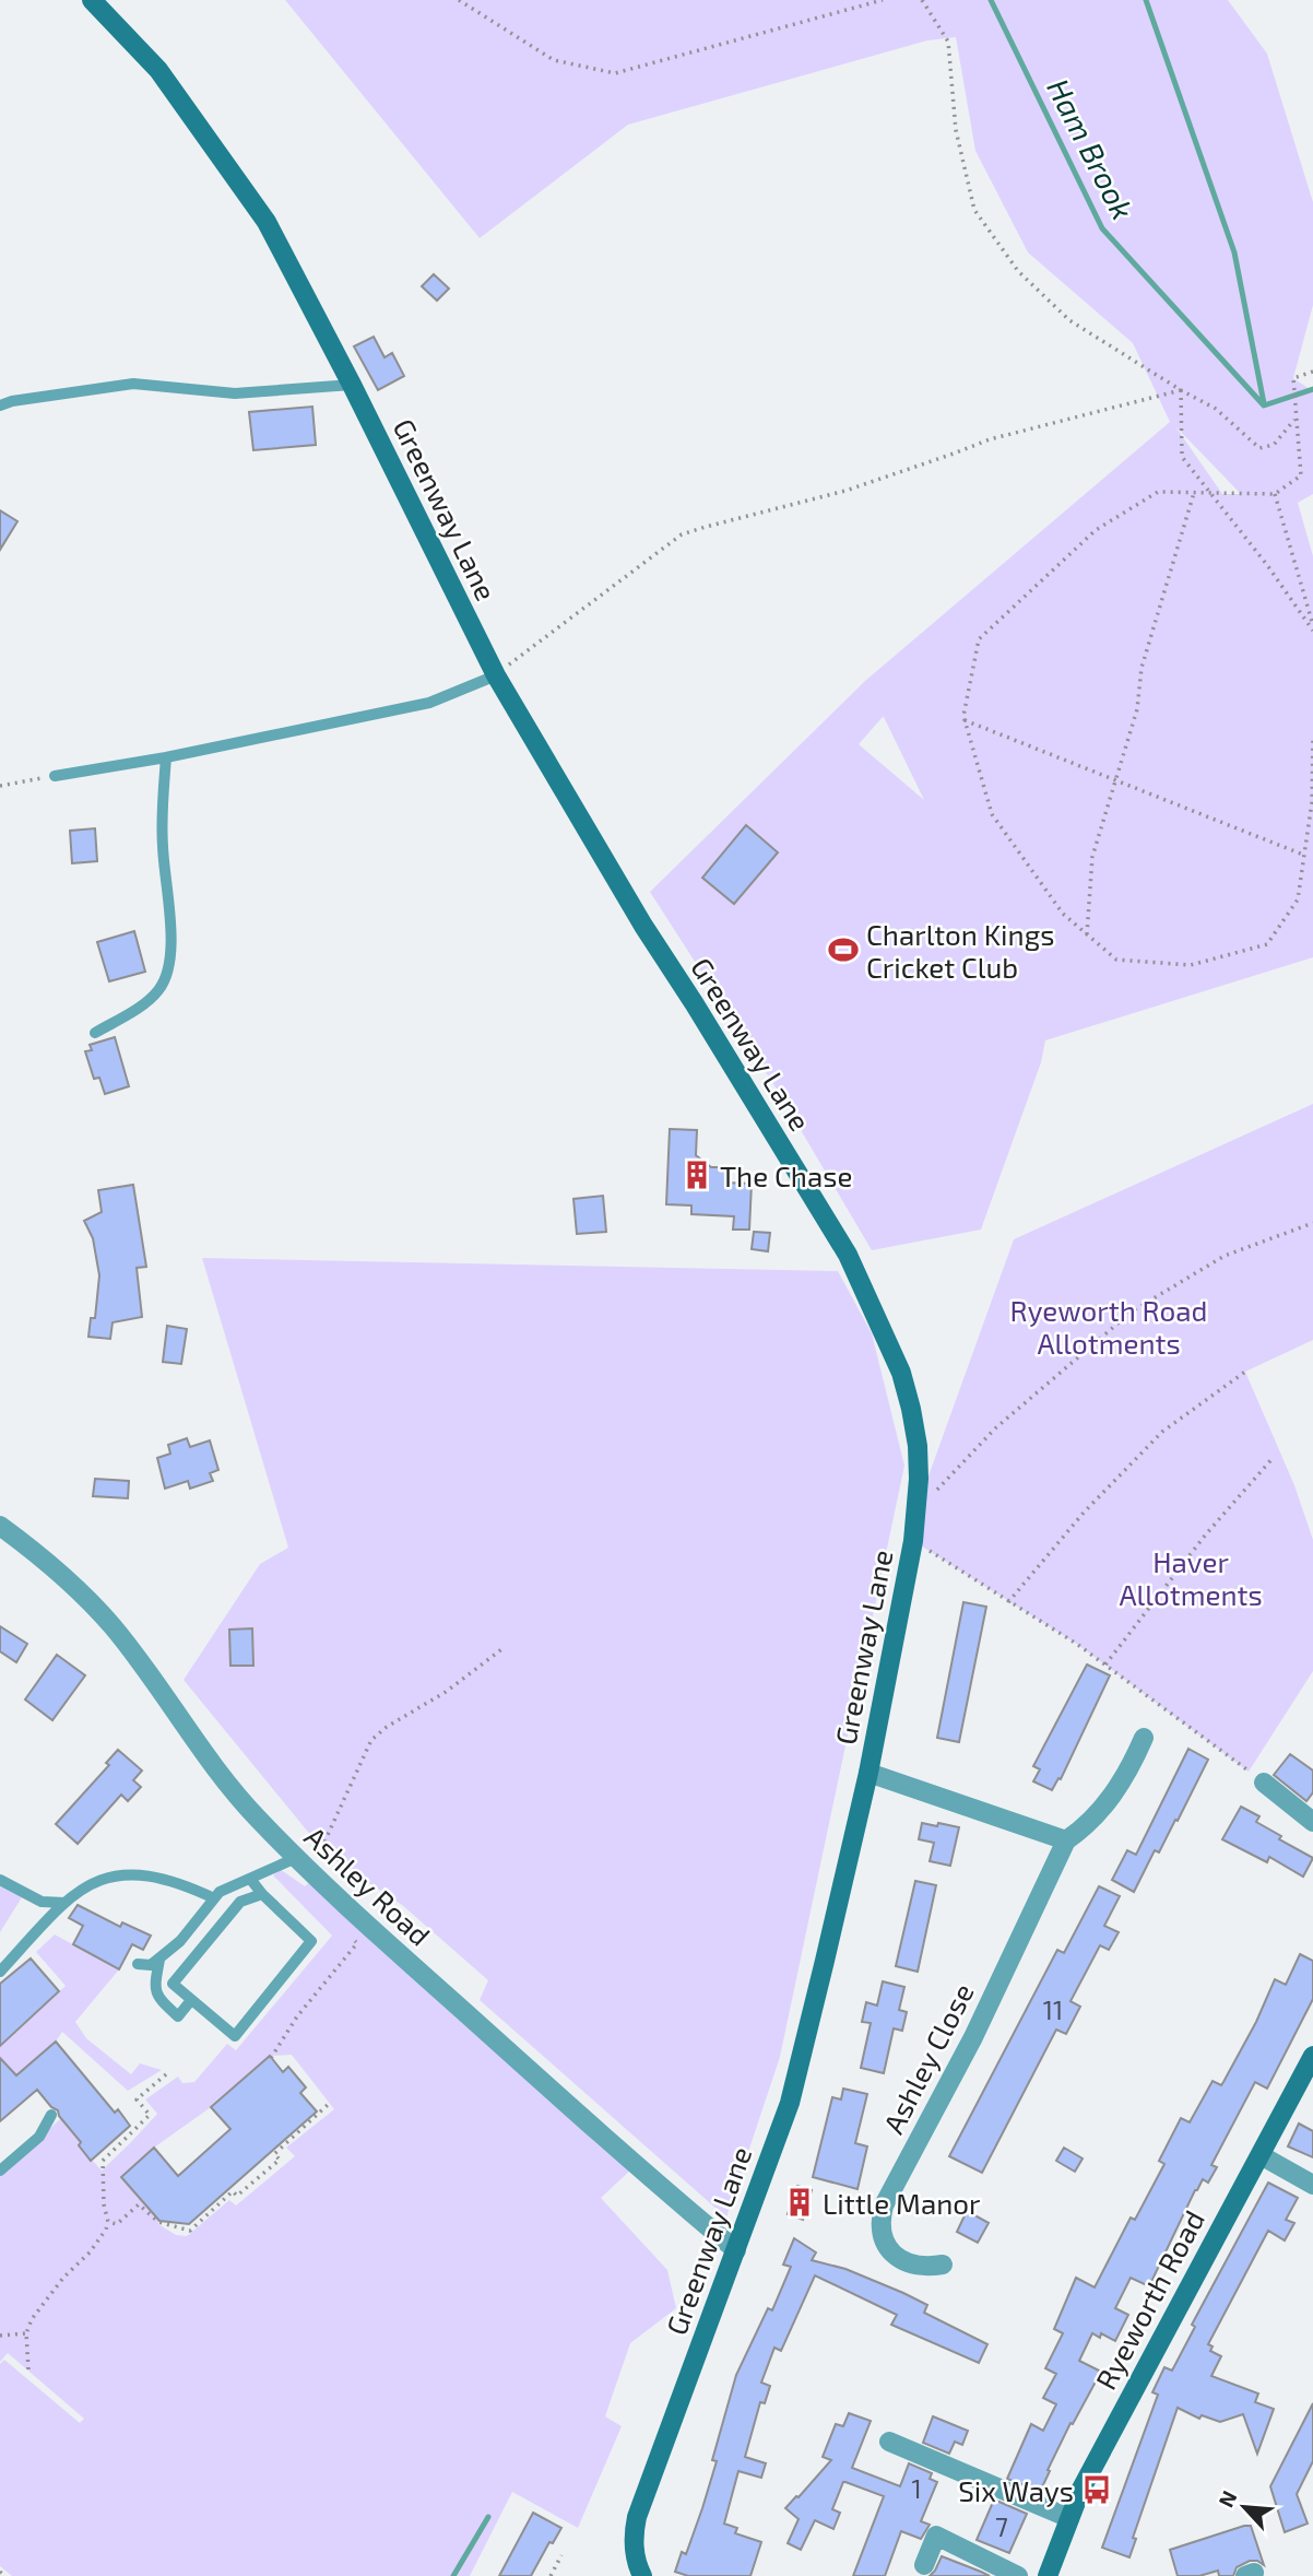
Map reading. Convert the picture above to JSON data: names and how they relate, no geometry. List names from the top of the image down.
{
  "streets": {
    "street": [
      "Greenway Lane",
      "Ashley Road",
      "Ashley Close",
      "Ryeworth Road"
    ]
  },
  "crossings": [
    ["Greenway Lane", "Ashley Road"]
  ],
  "water": ["Ham Brook"],
  "parks": ["Ryeworth Road Allotments", "Haver Allotments"],
  "places": {
    "sports": ["Charlton Kings Cricket Club"],
    "building": ["The Chase", "Little Manor"],
    "bus stop": ["Six Ways"]
  },
  "house_numbers": ["11", "1", "7"],
  "north": "top left"
}
